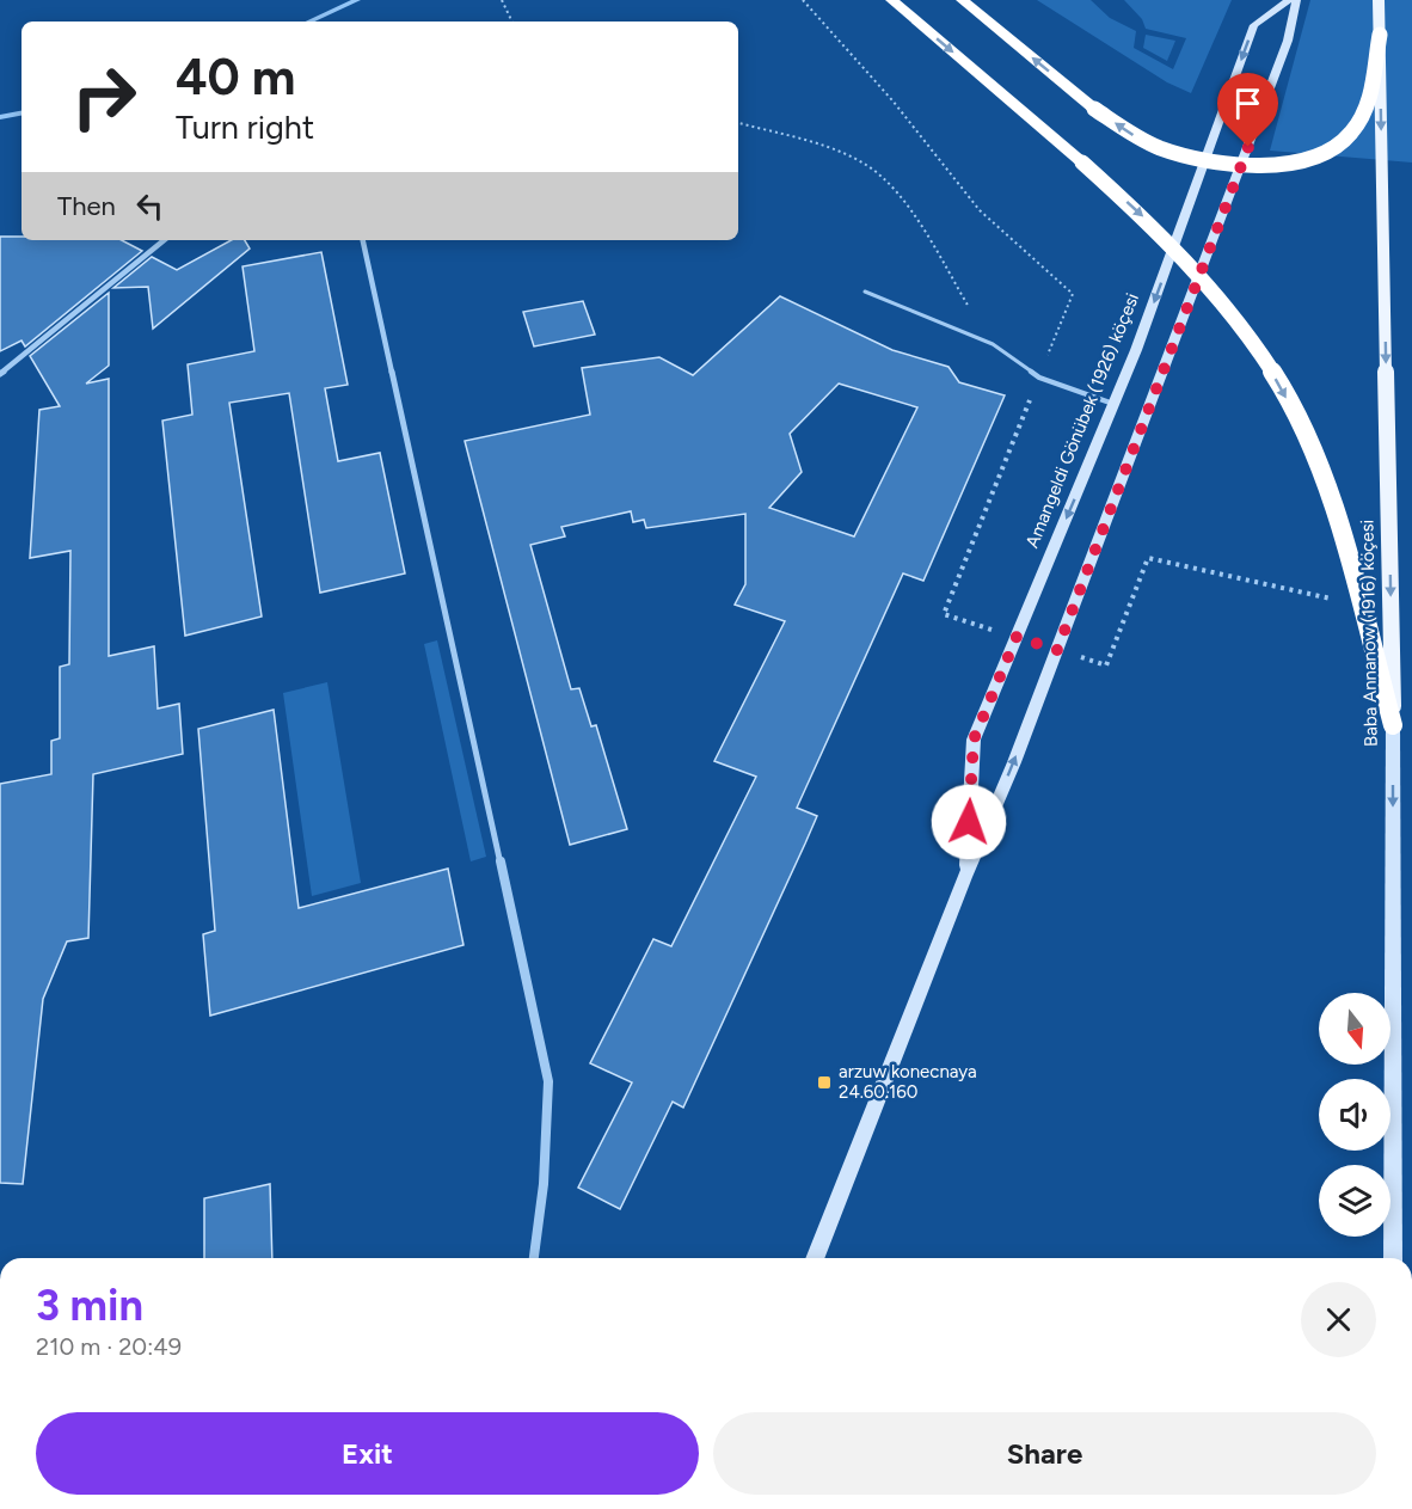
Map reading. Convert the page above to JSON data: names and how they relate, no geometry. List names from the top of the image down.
{
  "streets": {
    "main road": ["Baba Annanow (1916) köçesi"],
    "street": ["Amangeldi Gönübek (1926) köçesi"]
  },
  "one_way": ["Baba Annanow (1916) köçesi"],
  "places": {
    "transit": ["arzuw konecnaya 24.60.160"]
  },
  "north": "bottom",
  "page": {
    "turn": ["40 m", "Turn right"],
    "then": "Then",
    "heading": ["3 min", "210 m · 20:49"],
    "buttons": ["Exit", "Share"]
  }
}
